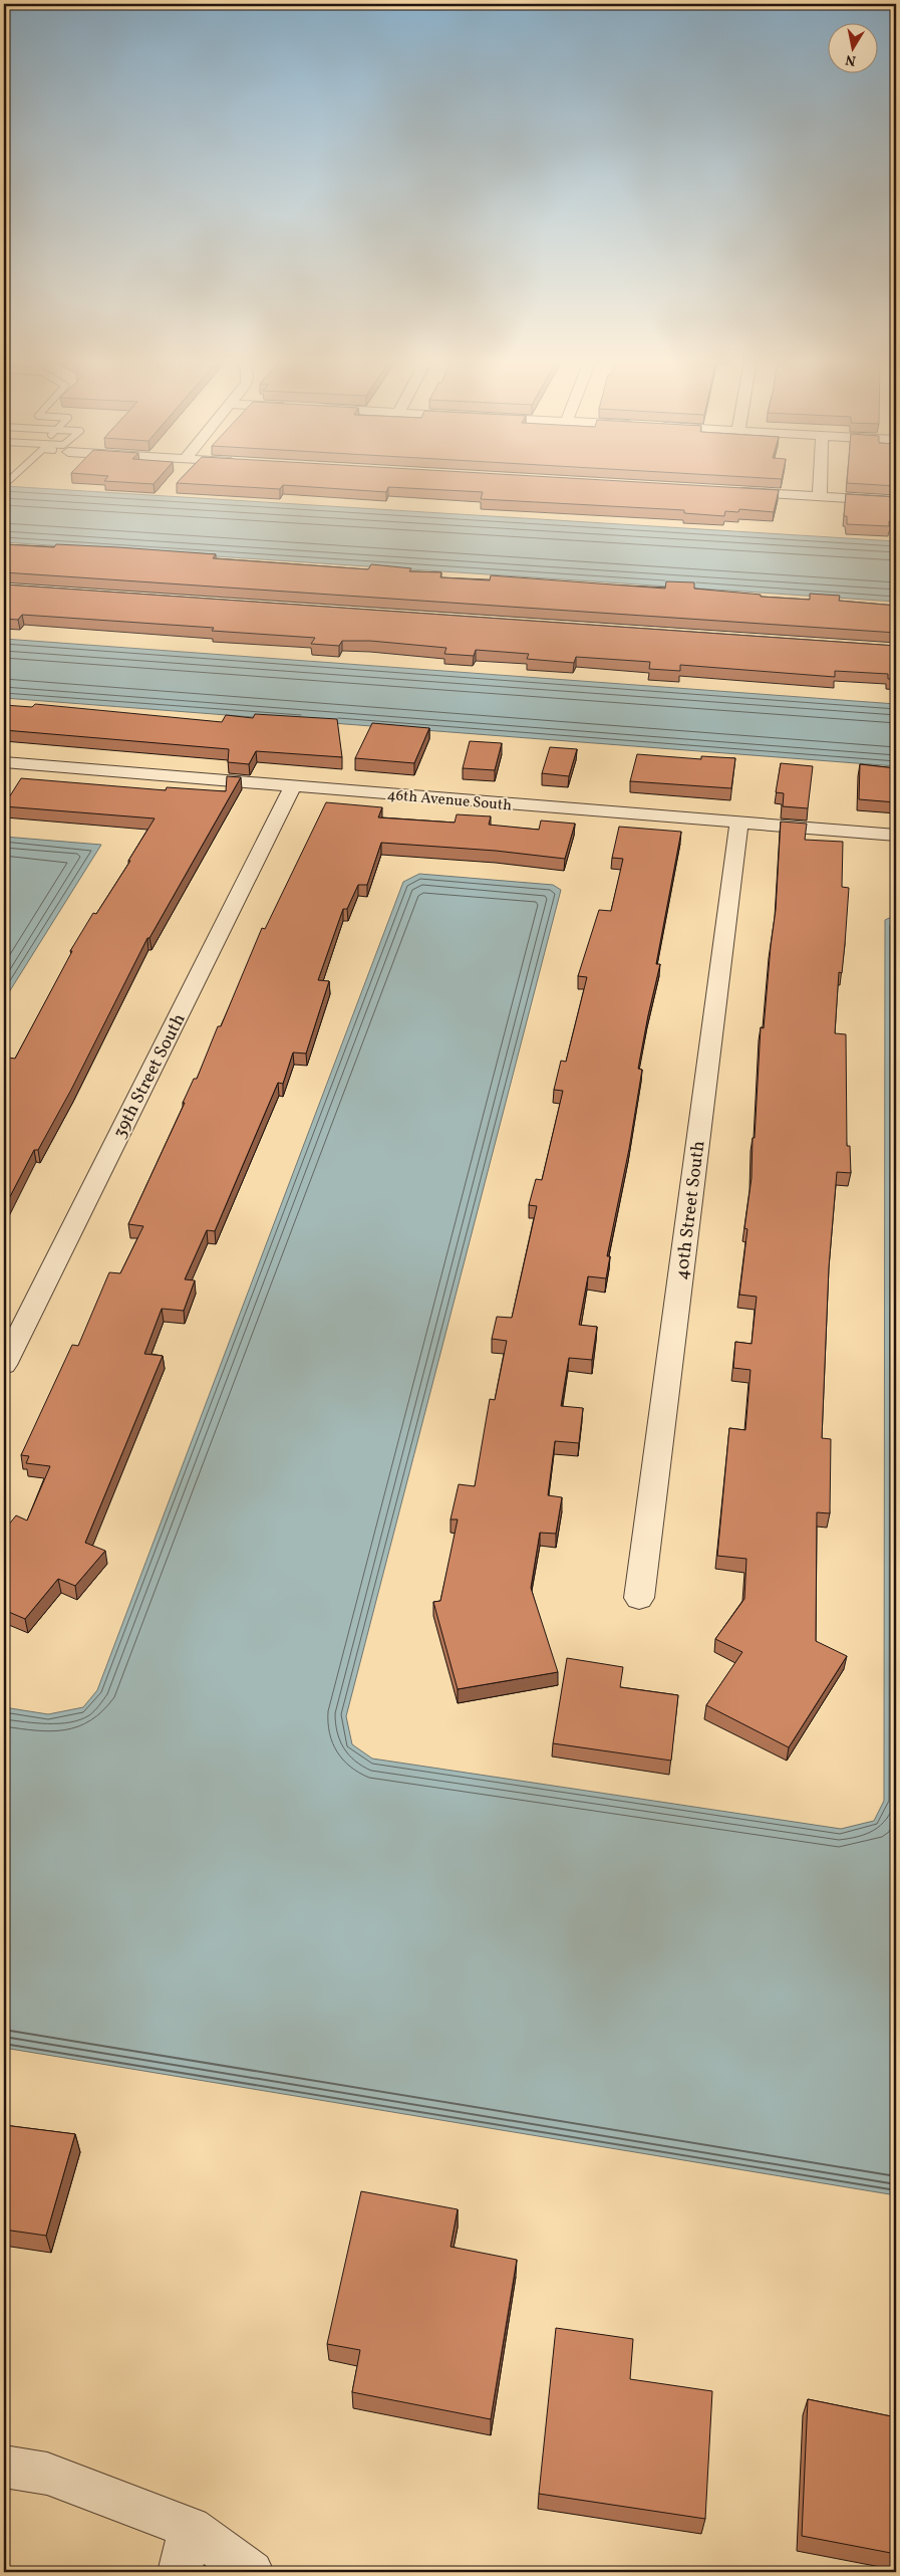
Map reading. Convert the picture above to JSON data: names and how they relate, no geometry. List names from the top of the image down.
{
  "streets": {
    "street": ["46th Avenue South", "39th Street South", "40th Street South"]
  },
  "crossings": [
    ["46th Avenue South", "39th Street South"],
    ["46th Avenue South", "40th Street South"]
  ],
  "north": "bottom"
}
